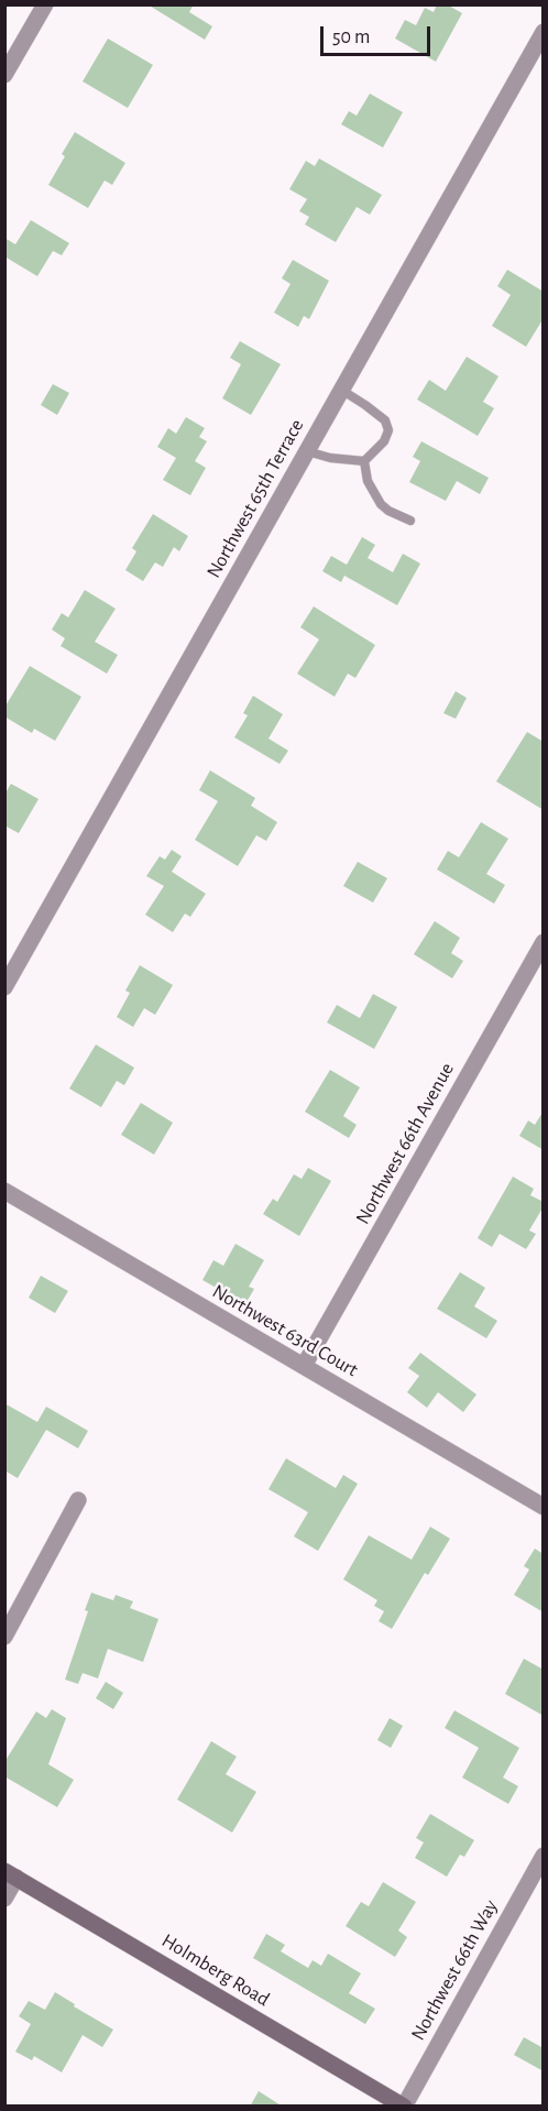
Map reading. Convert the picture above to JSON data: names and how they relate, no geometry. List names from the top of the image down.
{
  "streets": {
    "street": [
      "Northwest 65th Terrace",
      "Northwest 66th Avenue",
      "Northwest 63rd Court",
      "Holmberg Road",
      "Northwest 66th Way"
    ]
  },
  "crossings": [
    ["Northwest 66th Avenue", "Northwest 63rd Court"],
    ["Holmberg Road", "Northwest 66th Way"]
  ],
  "scale_bar": "50 m"
}
